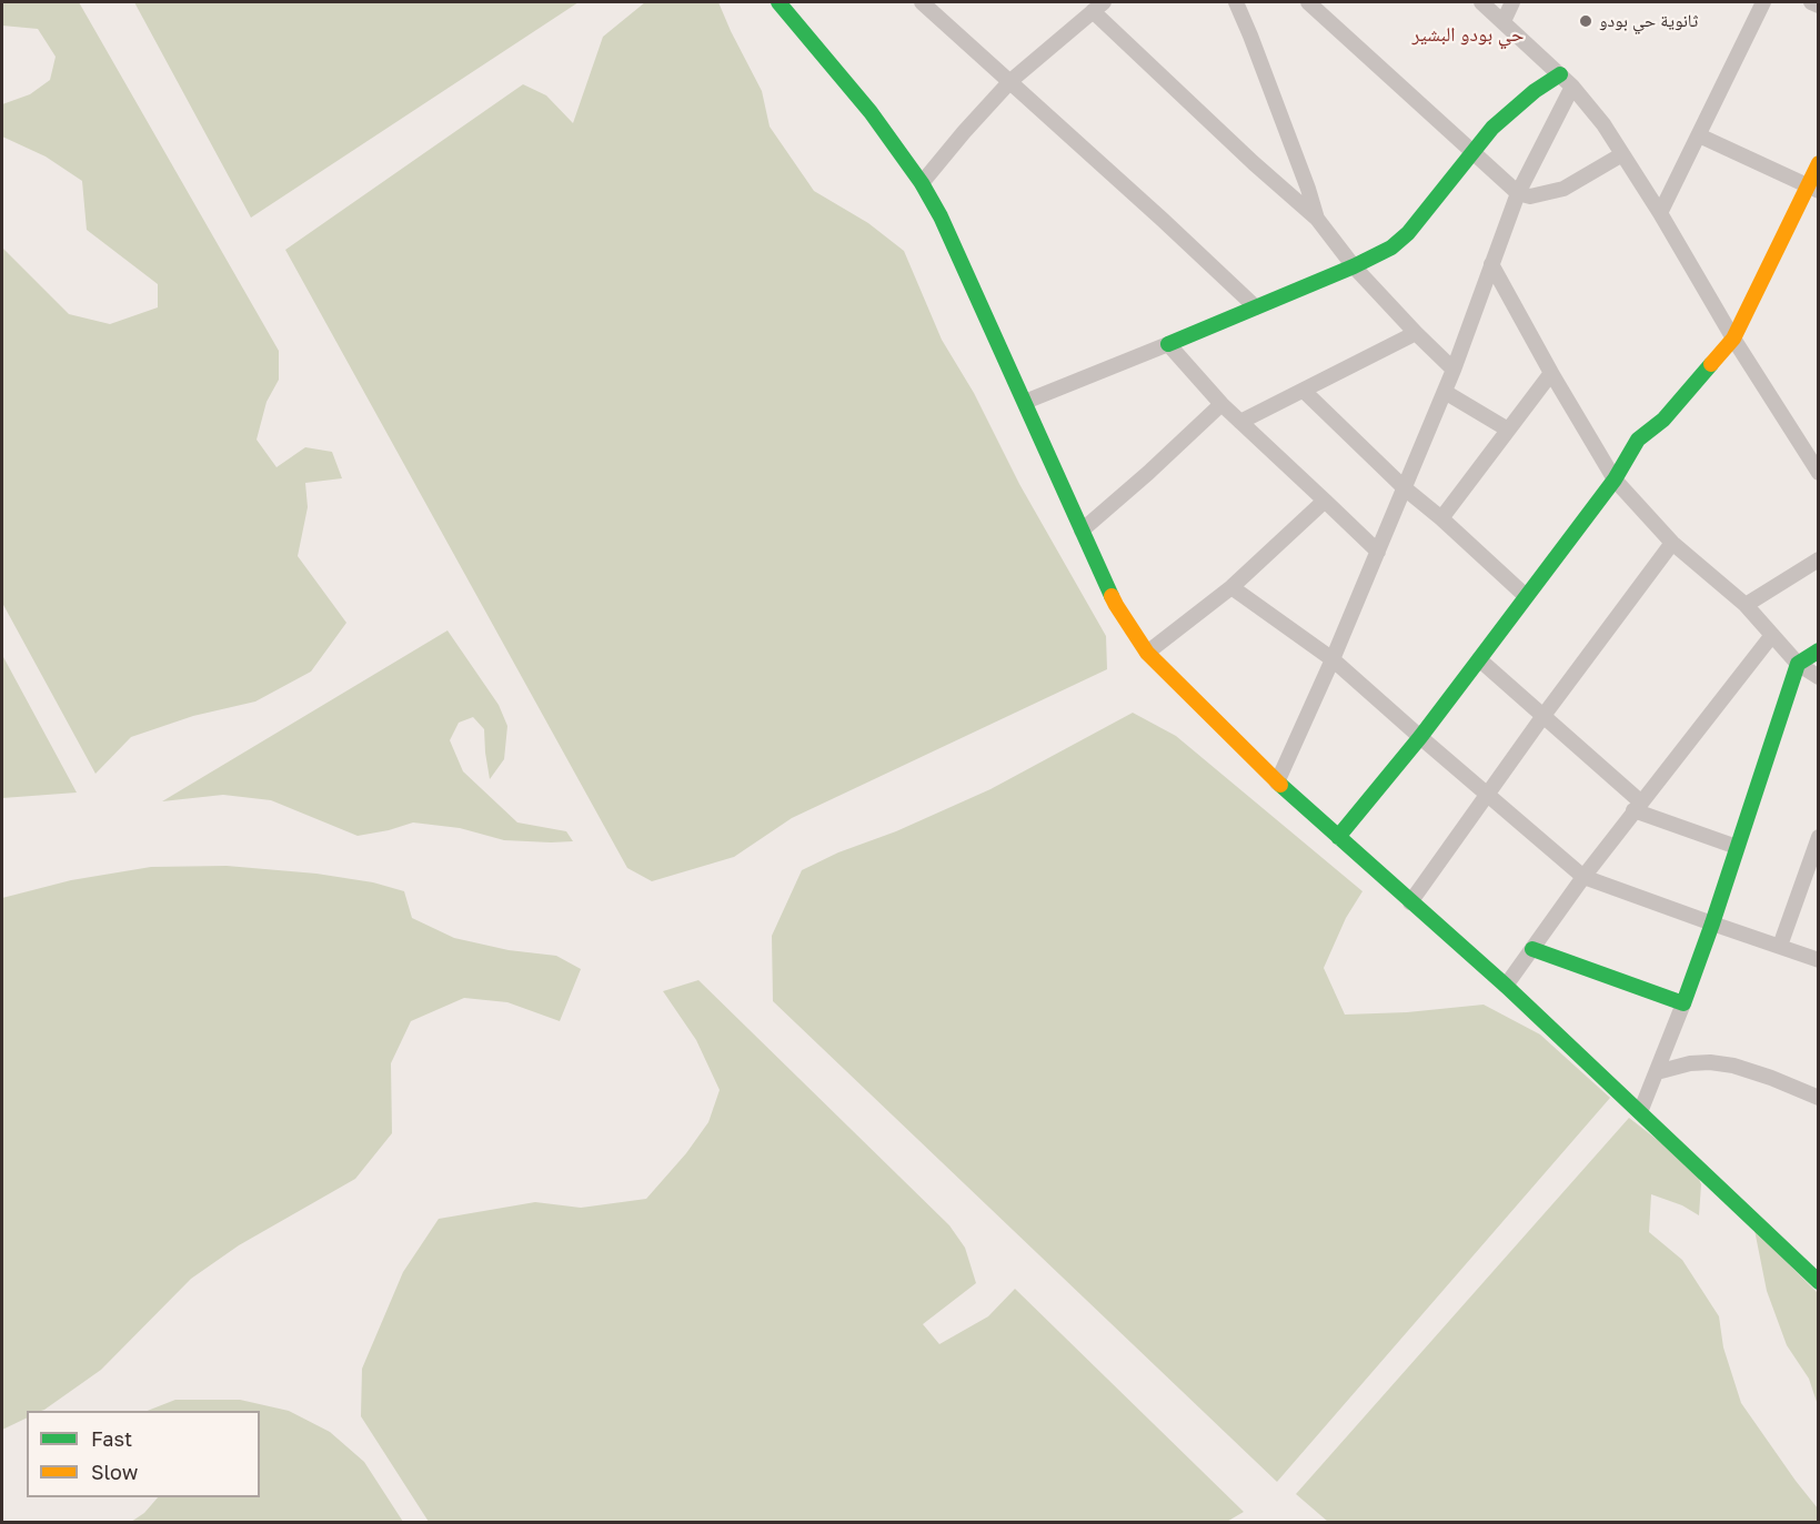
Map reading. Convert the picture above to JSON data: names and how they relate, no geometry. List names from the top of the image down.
{
  "districts": ["حي بودو البشير"],
  "places": ["ثانوية حي بودو"],
  "legend": ["Fast", "Slow"]
}
